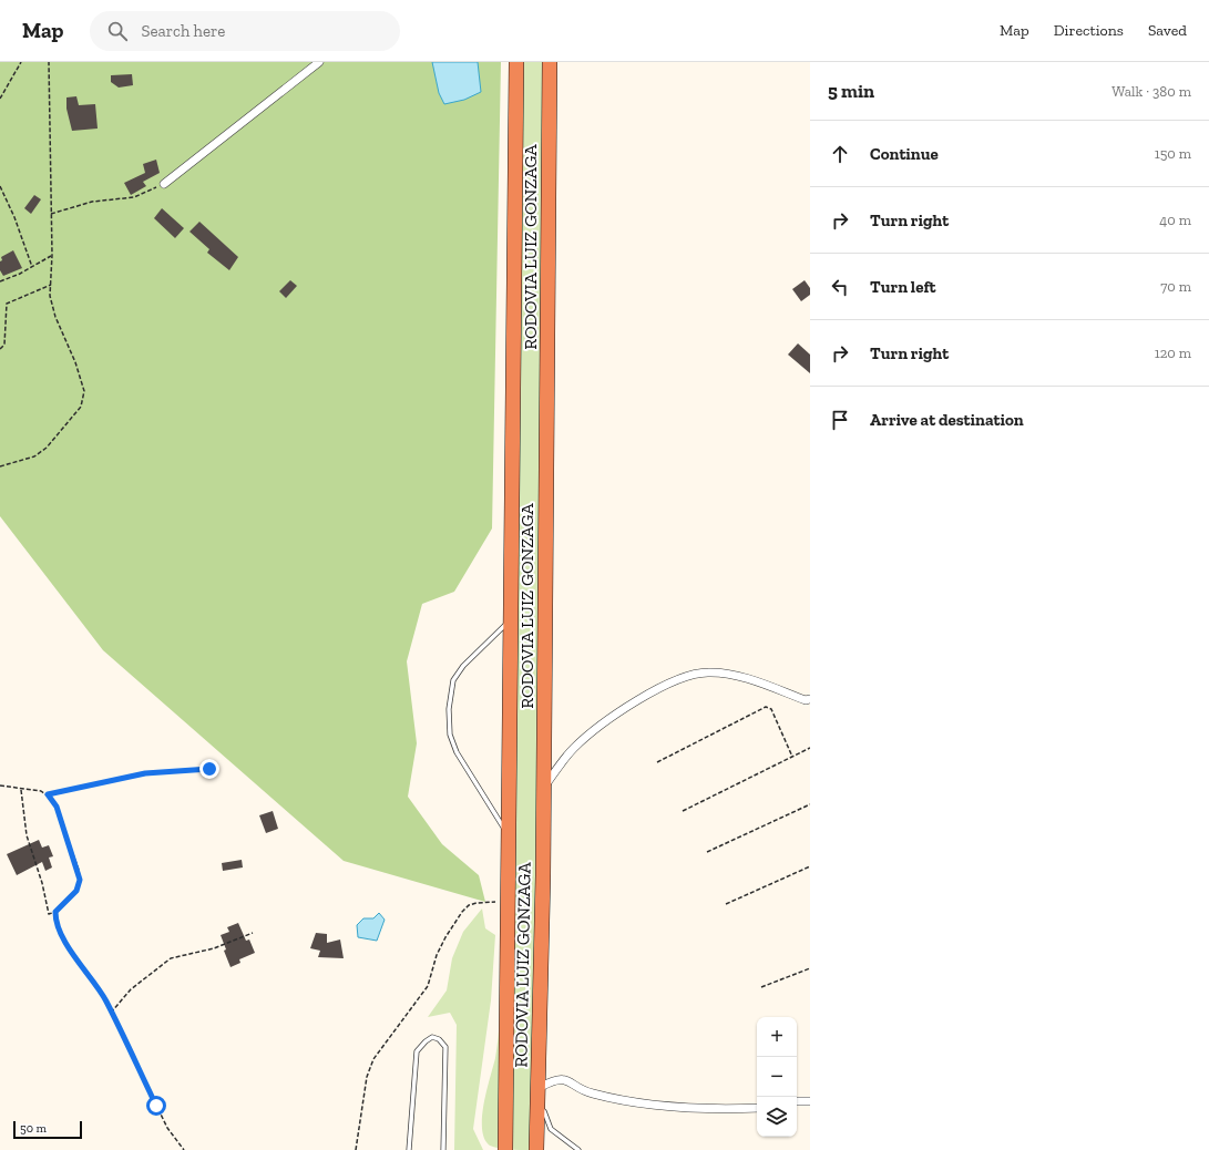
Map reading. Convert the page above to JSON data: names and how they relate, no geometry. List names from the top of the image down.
{
  "streets": {
    "highway": ["RODOVIA LUIZ GONZAGA"]
  },
  "scale_bar": "50 m",
  "page": {
    "header": "Map",
    "search": "Search here",
    "nav": ["Map", "Directions", "Saved"],
    "heading": ["5 min", "Walk · 380 m"],
    "list": [
      ["Continue", "150 m"],
      ["Turn right", "40 m"],
      ["Turn left", "70 m"],
      ["Turn right", "120 m"],
      "Arrive at destination"
    ],
    "map_buttons": ["+", "−"],
    "scale": "50 m"
  }
}
